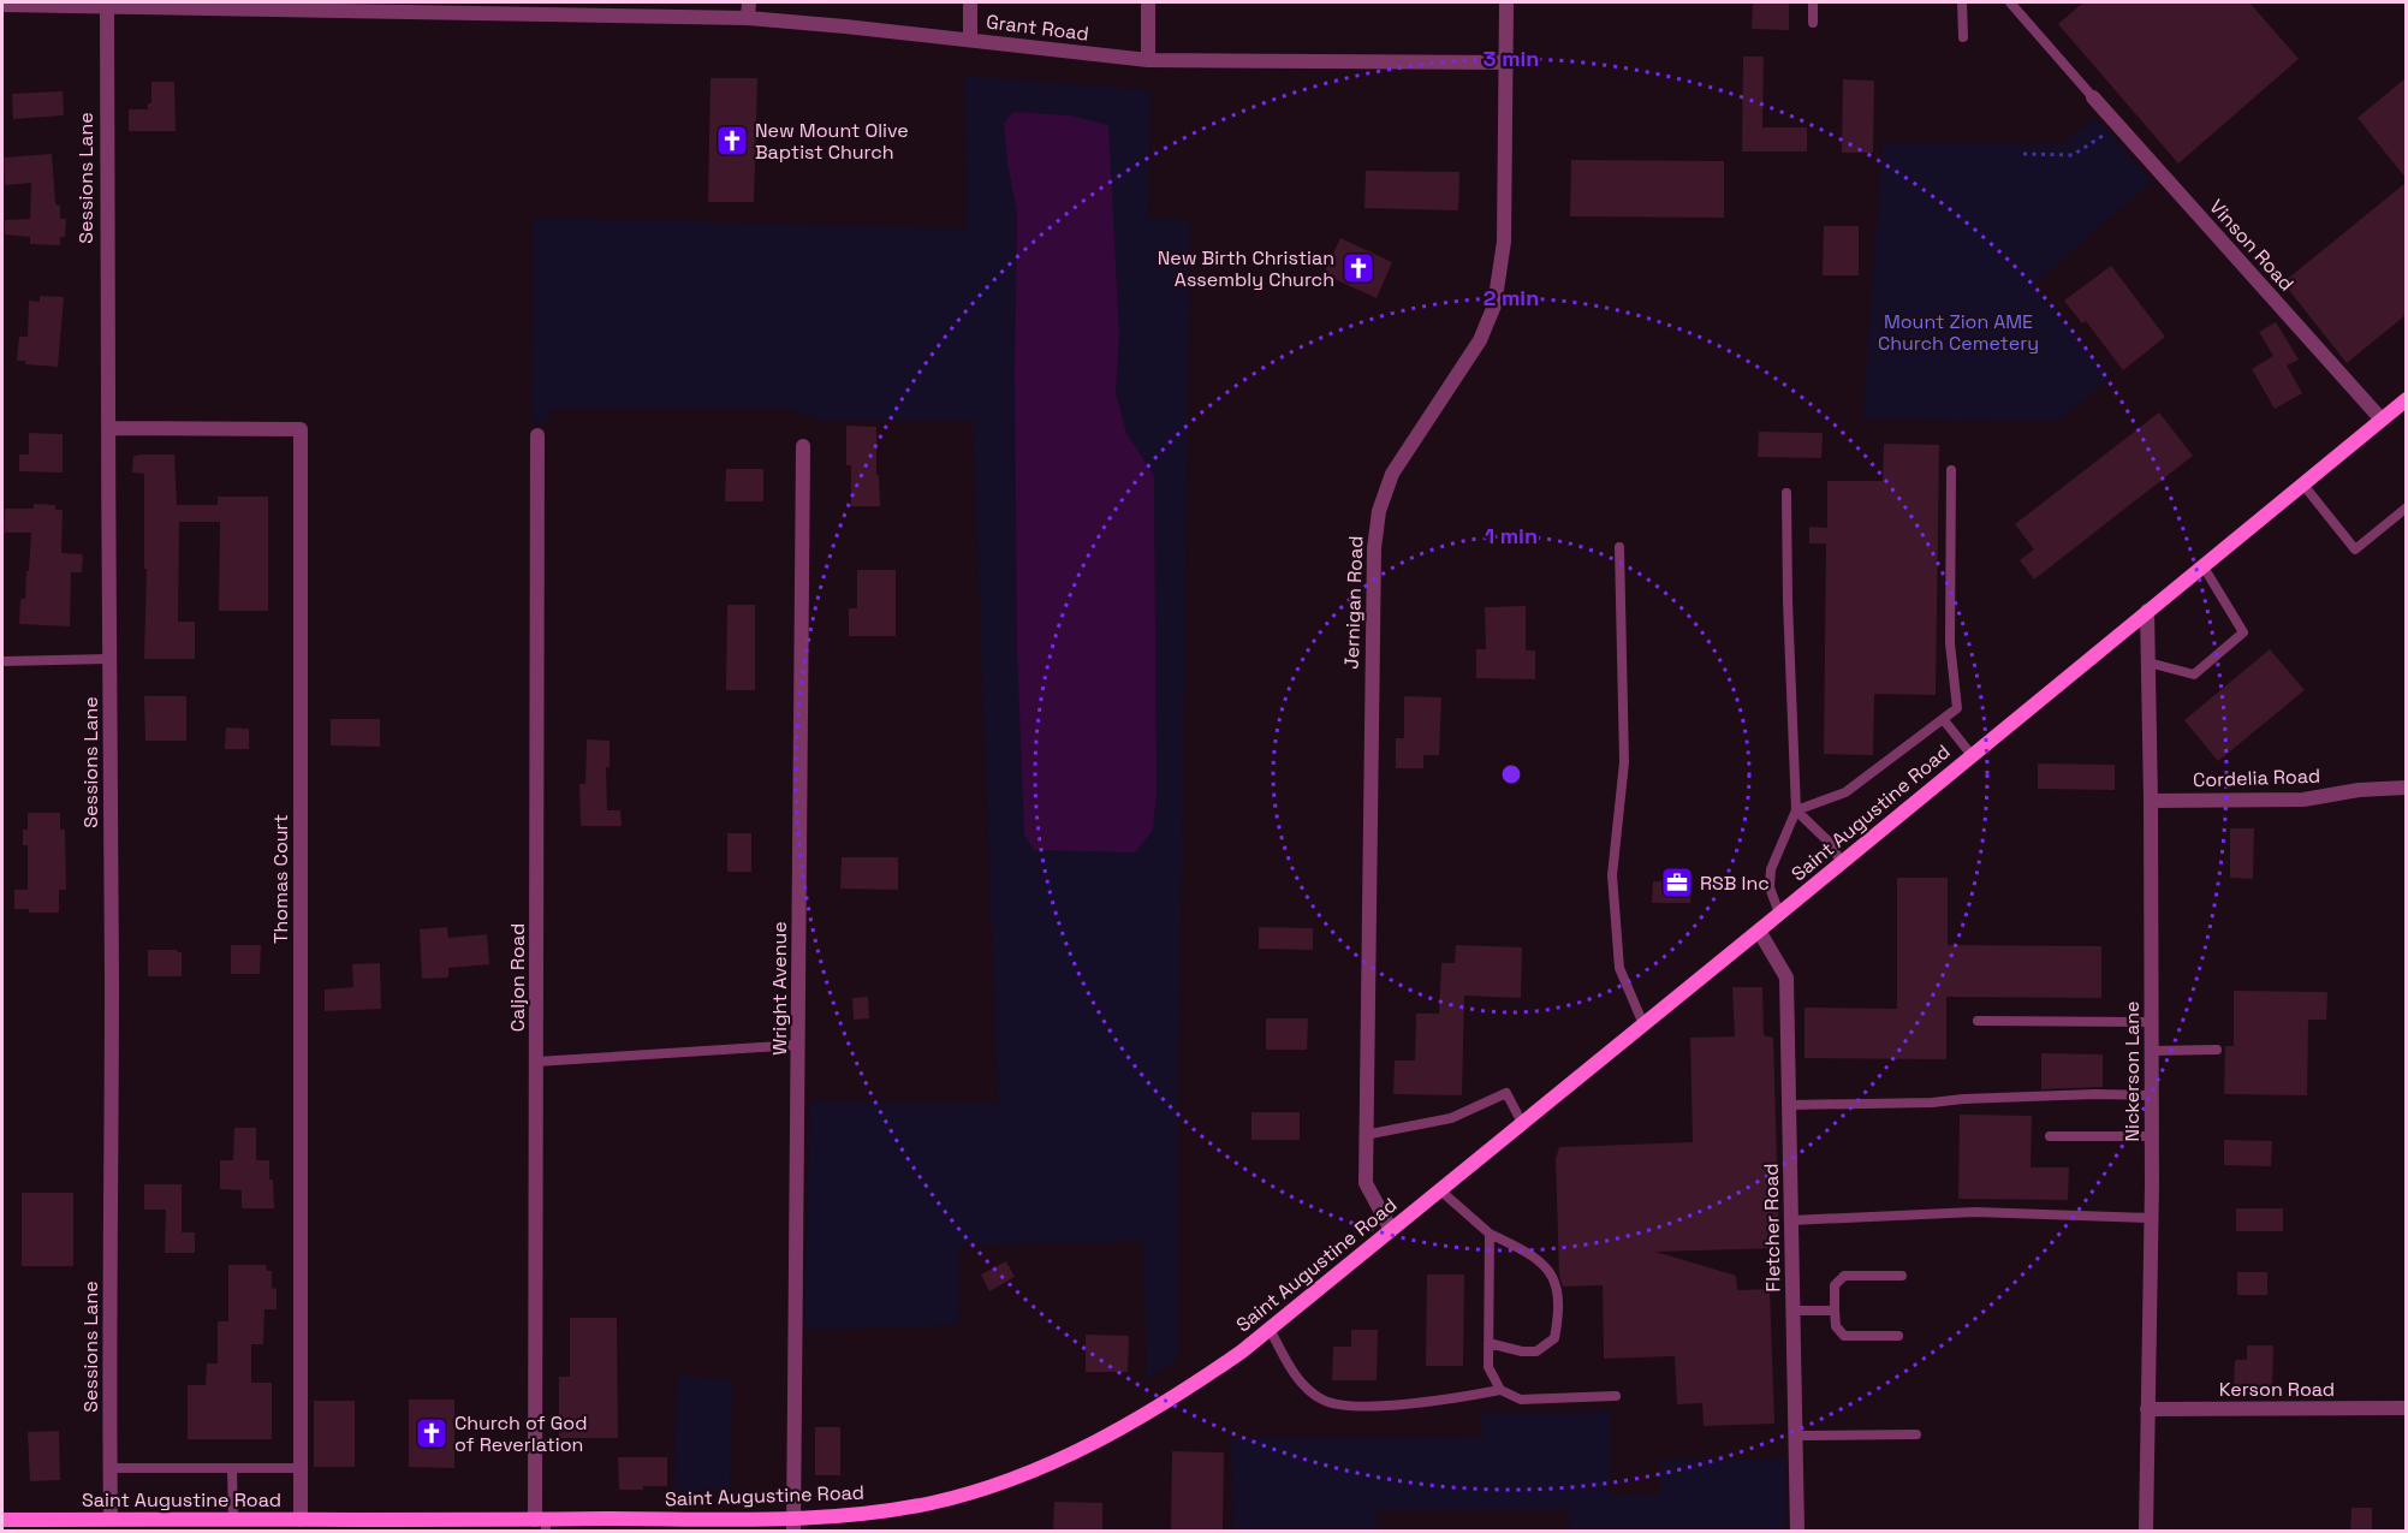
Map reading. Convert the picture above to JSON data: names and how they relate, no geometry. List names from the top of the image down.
{
  "streets": {
    "main road": ["Saint Augustine Road"],
    "street": [
      "Grant Road",
      "Sessions Lane",
      "Vinson Road",
      "Jernigan Road",
      "Cordelia Road",
      "Thomas Court",
      "Caljon Road",
      "Wright Avenue",
      "Nickerson Lane",
      "Fletcher Road",
      "Kerson Road"
    ]
  },
  "crossings": [
    ["Grant Road", "Sessions Lane"],
    ["Grant Road", "Jernigan Road"],
    ["Sessions Lane", "Saint Augustine Road"],
    ["Sessions Lane", "Thomas Court"],
    ["Vinson Road", "Saint Augustine Road"],
    ["Jernigan Road", "Saint Augustine Road"],
    ["Cordelia Road", "Nickerson Lane"],
    ["Saint Augustine Road", "Thomas Court"],
    ["Saint Augustine Road", "Caljon Road"],
    ["Saint Augustine Road", "Wright Avenue"],
    ["Saint Augustine Road", "Nickerson Lane"],
    ["Saint Augustine Road", "Fletcher Road"],
    ["Nickerson Lane", "Kerson Road"]
  ],
  "parks": ["Mount Zion AME Church Cemetery"],
  "places": {
    "church": ["New Mount Olive Baptist Church", "New Birth Christian Assembly Church", "Church of God of Reverlation"],
    "office": ["RSB Inc"]
  },
  "rings": ["3 min", "2 min", "1 min"]
}
